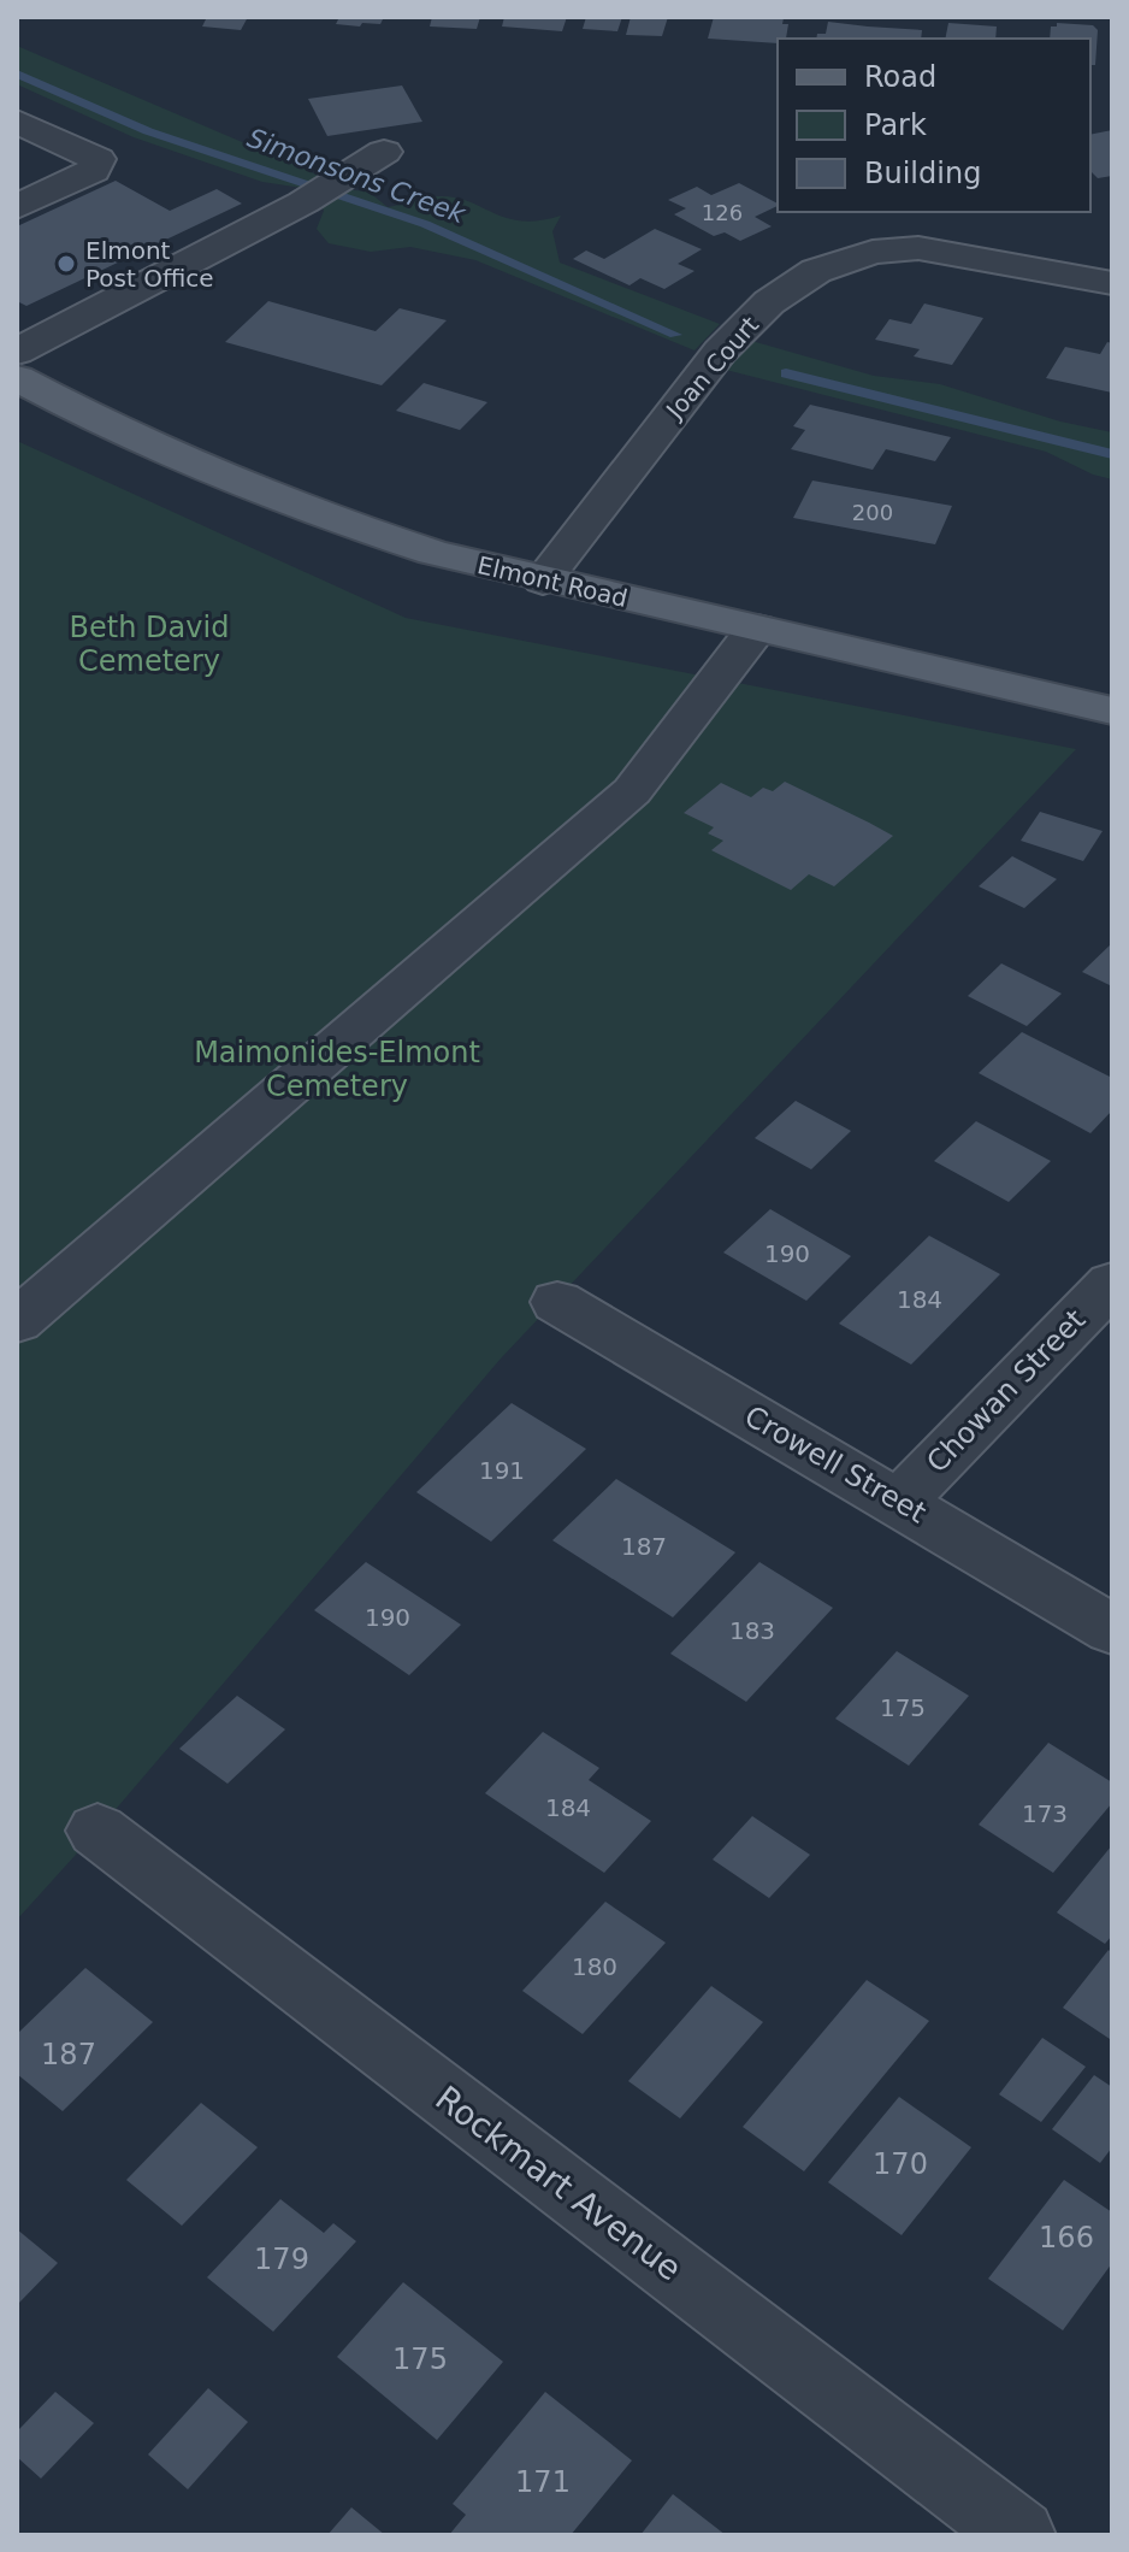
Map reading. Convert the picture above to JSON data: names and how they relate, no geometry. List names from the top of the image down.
{
  "streets": {
    "main road": ["Elmont Road"],
    "street": [
      "Joan Court",
      "Chowan Street",
      "Crowell Street",
      "Rockmart Avenue"
    ]
  },
  "crossings": [
    ["Joan Court", "Elmont Road"],
    ["Chowan Street", "Crowell Street"]
  ],
  "water": ["Simonsons Creek"],
  "parks": ["Beth David Cemetery", "Maimonides-Elmont Cemetery"],
  "places": ["Elmont Post Office"],
  "house_numbers": [
    "126",
    "200",
    "190",
    "184",
    "191",
    "187",
    "190",
    "183",
    "175",
    "184",
    "173",
    "180",
    "187",
    "170",
    "166",
    "179",
    "175",
    "171"
  ],
  "legend": ["Road", "Park", "Building"]
}
